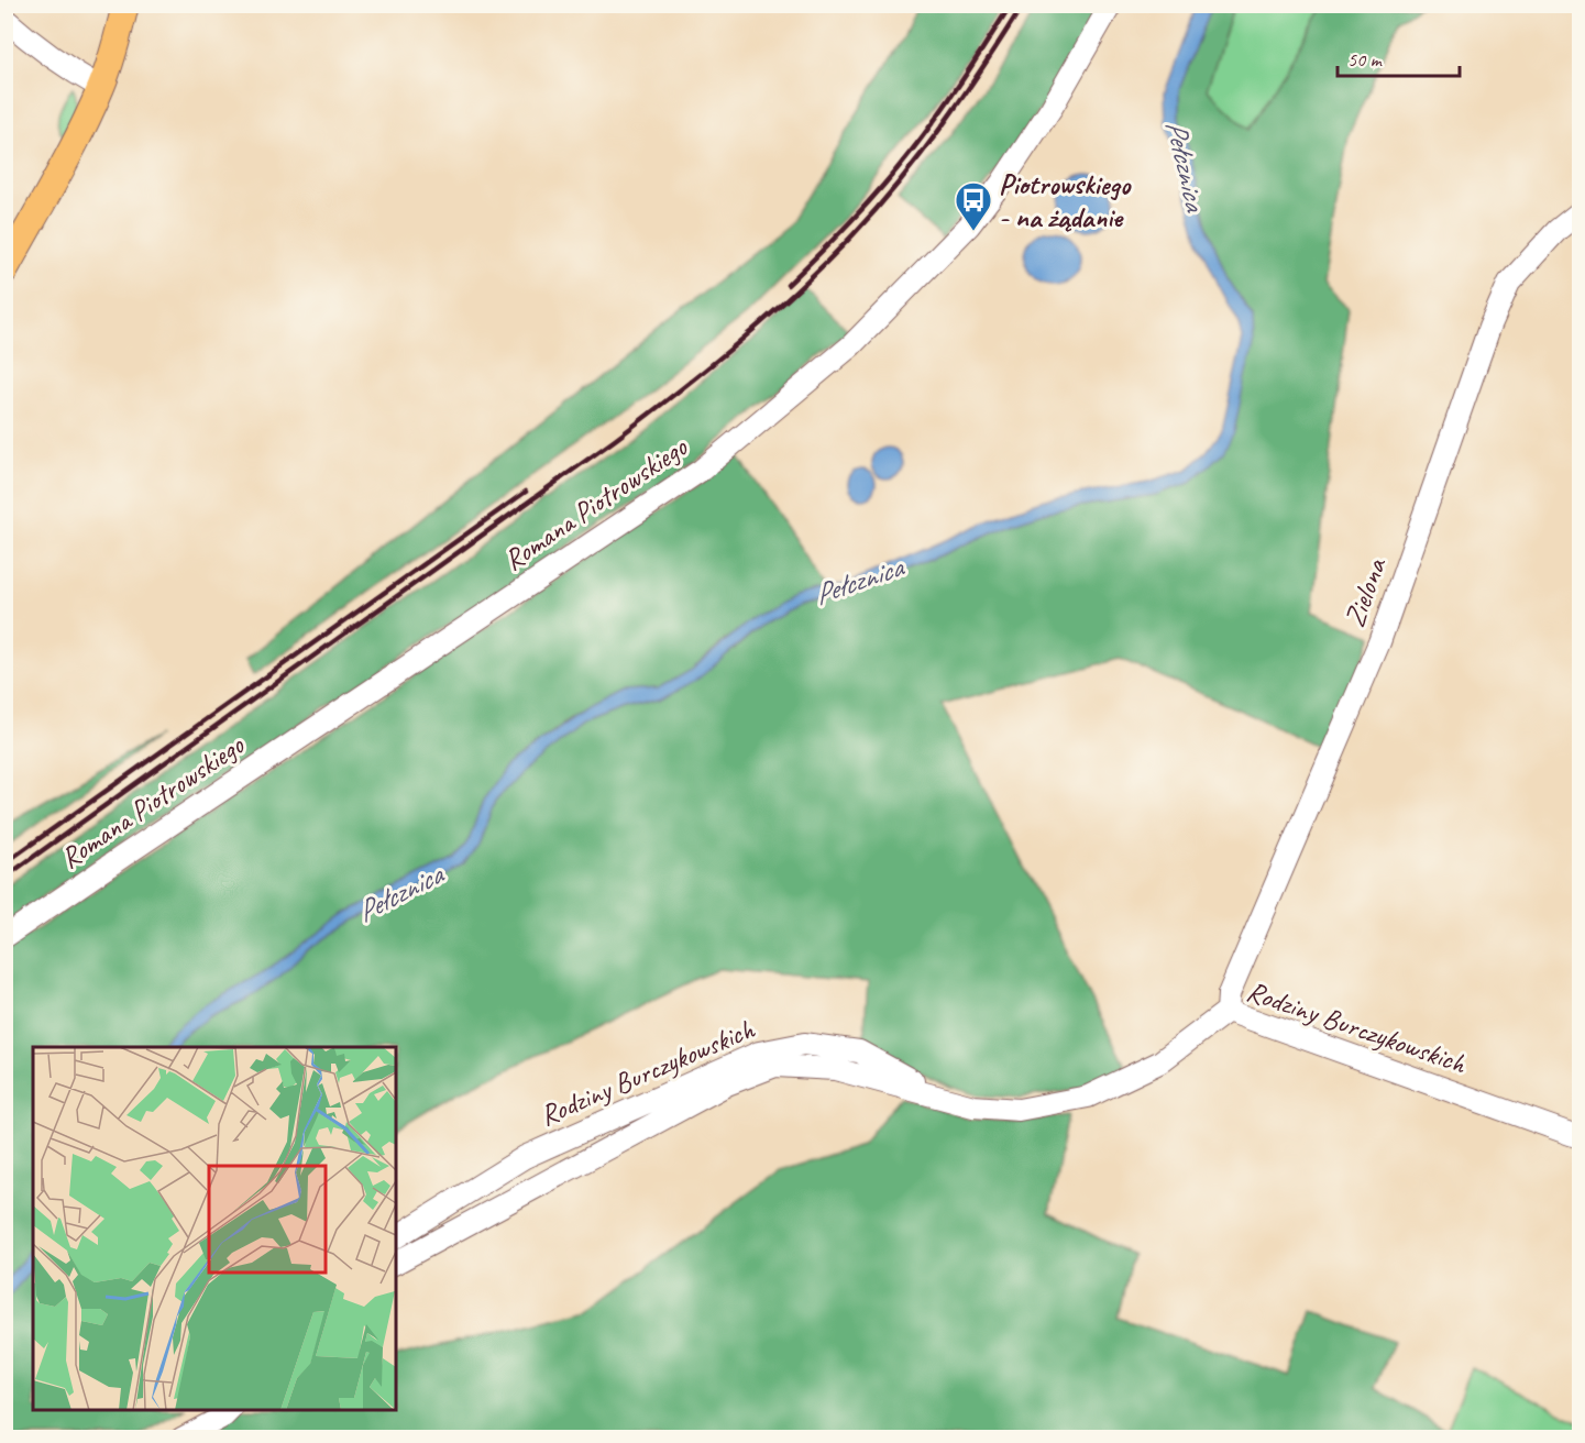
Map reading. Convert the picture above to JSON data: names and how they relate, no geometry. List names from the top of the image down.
{
  "streets": {
    "street": ["Romana Piotrowskiego", "Zielona", "Rodziny Burczykowskich"]
  },
  "crossings": [
    ["Zielona", "Rodziny Burczykowskich"]
  ],
  "water": ["Pełcznica"],
  "places": {
    "bus stop": ["Piotrowskiego - na żądanie"]
  },
  "scale_bar": "50 m"
}
